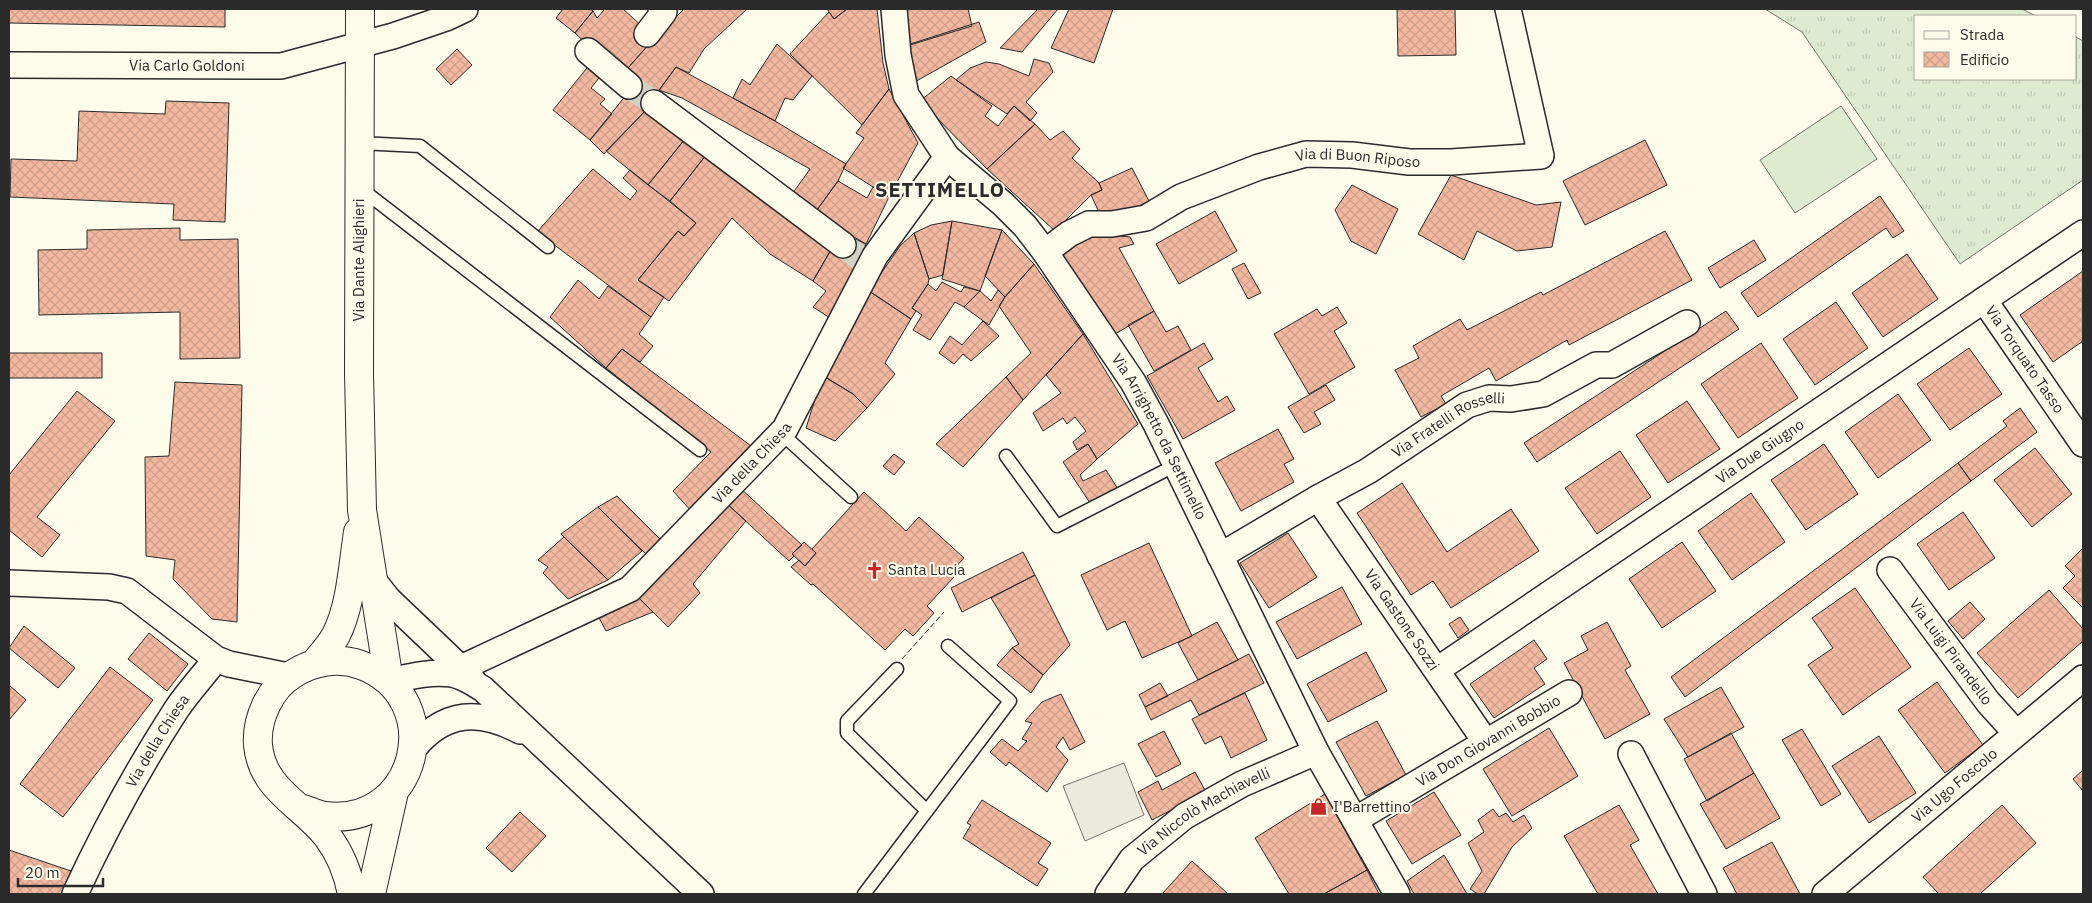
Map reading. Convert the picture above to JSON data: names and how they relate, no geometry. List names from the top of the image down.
{
  "streets": {
    "main road": ["Via Dante Alighieri"],
    "street": [
      "Via Carlo Goldoni",
      "Via di Buon Riposo",
      "Via Torquato Tasso",
      "Via Fratelli Rosselli",
      "Via Arrighetto da Settimello",
      "Via Due Giugno",
      "Via della Chiesa",
      "Via Gastone Sozzi",
      "Via Luigi Pirandello",
      "Via Don Giovanni Bobbio",
      "Via Ugo Foscolo",
      "Via Niccolò Machiavelli"
    ]
  },
  "crossings": [
    ["Via Carlo Goldoni", "Via Dante Alighieri"],
    ["Via di Buon Riposo", "Via Arrighetto da Settimello"],
    ["Via Torquato Tasso", "Via Due Giugno"],
    ["Via Fratelli Rosselli", "Via Arrighetto da Settimello"],
    ["Via Fratelli Rosselli", "Via Gastone Sozzi"],
    ["Via Arrighetto da Settimello", "Via della Chiesa"],
    ["Via Arrighetto da Settimello", "Via Don Giovanni Bobbio"],
    ["Via Arrighetto da Settimello", "Via Niccolò Machiavelli"],
    ["Via Due Giugno", "Via Gastone Sozzi"],
    ["Via Gastone Sozzi", "Via Don Giovanni Bobbio"],
    ["Via Luigi Pirandello", "Via Ugo Foscolo"]
  ],
  "districts": ["SETTIMELLO"],
  "places": {
    "church": ["Santa Lucia"],
    "shop": ["I'Barrettino"]
  },
  "legend": ["Strada", "Edificio"],
  "scale_bar": "20 m"
}
